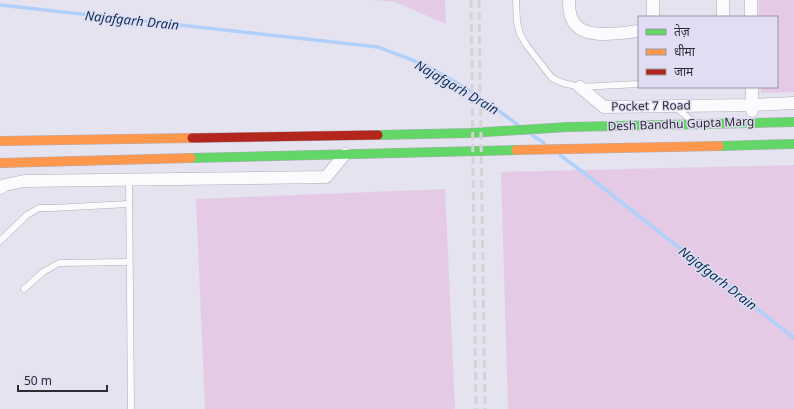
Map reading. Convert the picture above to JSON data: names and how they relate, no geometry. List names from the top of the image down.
{
  "streets": {
    "street": ["Pocket 7 Road", "Desh Bandhu Gupta Marg"]
  },
  "water": ["Najafgarh Drain"],
  "legend": ["तेज़", "धीमा", "जाम"],
  "scale_bar": "50 m"
}
